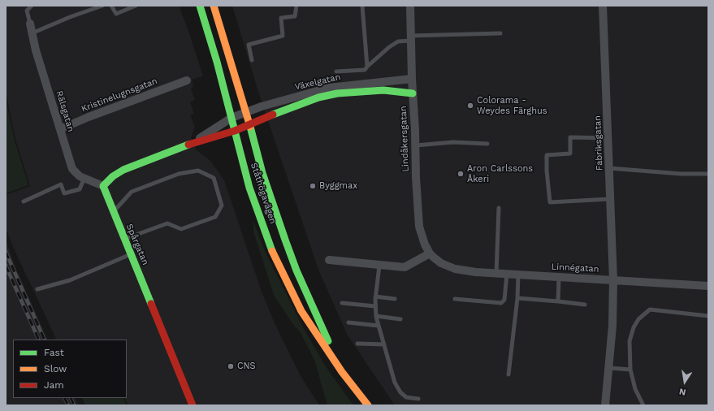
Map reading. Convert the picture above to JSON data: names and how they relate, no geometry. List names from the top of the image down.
{
  "streets": {
    "main road": ["Växelgatan", "Ståthögavägen", "Spårgatan"],
    "street": [
      "Kristinelugnsgatan",
      "Rälsgatan",
      "Lindåkersgatan",
      "Fabriksgatan",
      "Linnégatan"
    ]
  },
  "crossings": [
    ["Växelgatan", "Lindåkersgatan"],
    ["Växelgatan", "Ståthögavägen"],
    ["Kristinelugnsgatan", "Rälsgatan"],
    ["Rälsgatan", "Spårgatan"],
    ["Lindåkersgatan", "Linnégatan"],
    ["Fabriksgatan", "Linnégatan"]
  ],
  "places": [
    "Colorama - Weydes Färghus",
    "Aron Carlssons Åkeri",
    "Byggmax",
    "CNS"
  ],
  "legend": ["Fast", "Slow", "Jam"],
  "north": "bottom"
}
